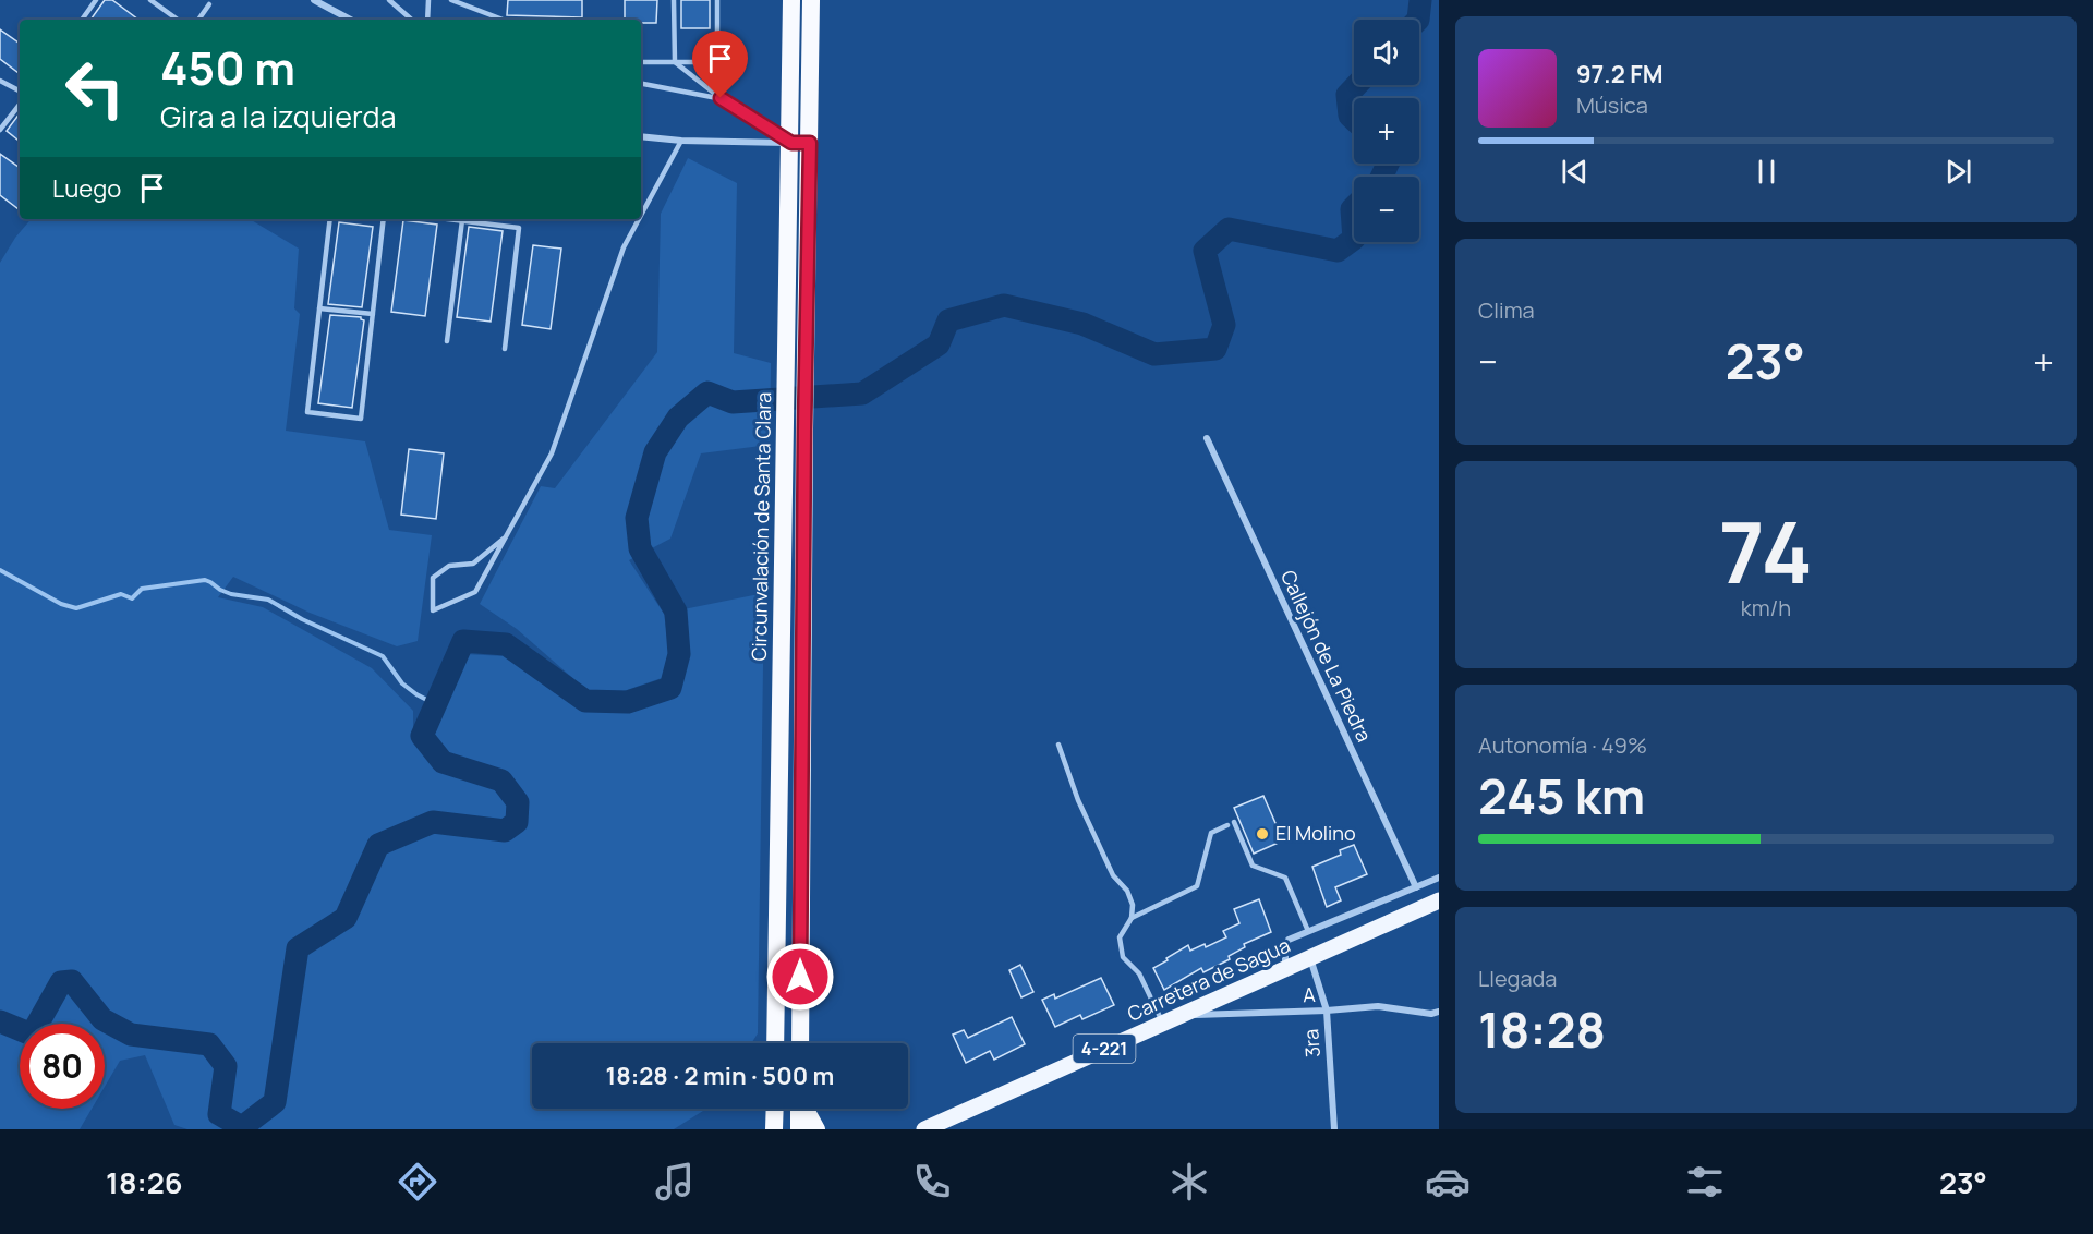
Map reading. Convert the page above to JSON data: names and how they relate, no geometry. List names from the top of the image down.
{
  "streets": {
    "highway": ["Circunvalación de Santa Clara"],
    "main road": ["Carretera de Sagua", "4-221"],
    "street": ["Callejón de La Piedra", "A", "3ra"]
  },
  "crossings": [
    ["Carretera de Sagua", "A"],
    ["Carretera de Sagua", "3ra"],
    ["A", "3ra"]
  ],
  "places": ["El Molino"],
  "page": {
    "map_buttons": ["+", "−"],
    "turn": ["450 m", "Gira a la izquierda"],
    "song": ["97.2 FM", "Música"],
    "then": "Luego",
    "tile": [
      "Clima",
      ["74", "km/h"],
      ["Autonomía · 49%", "245 km"],
      ["Llegada", "18:28"]
    ],
    "heat": ["−", "23°", "+"],
    "limit": "80",
    "trip": "18:28 · 2 min · 500 m",
    "tabs": ["18:26", "23°"]
  }
}
